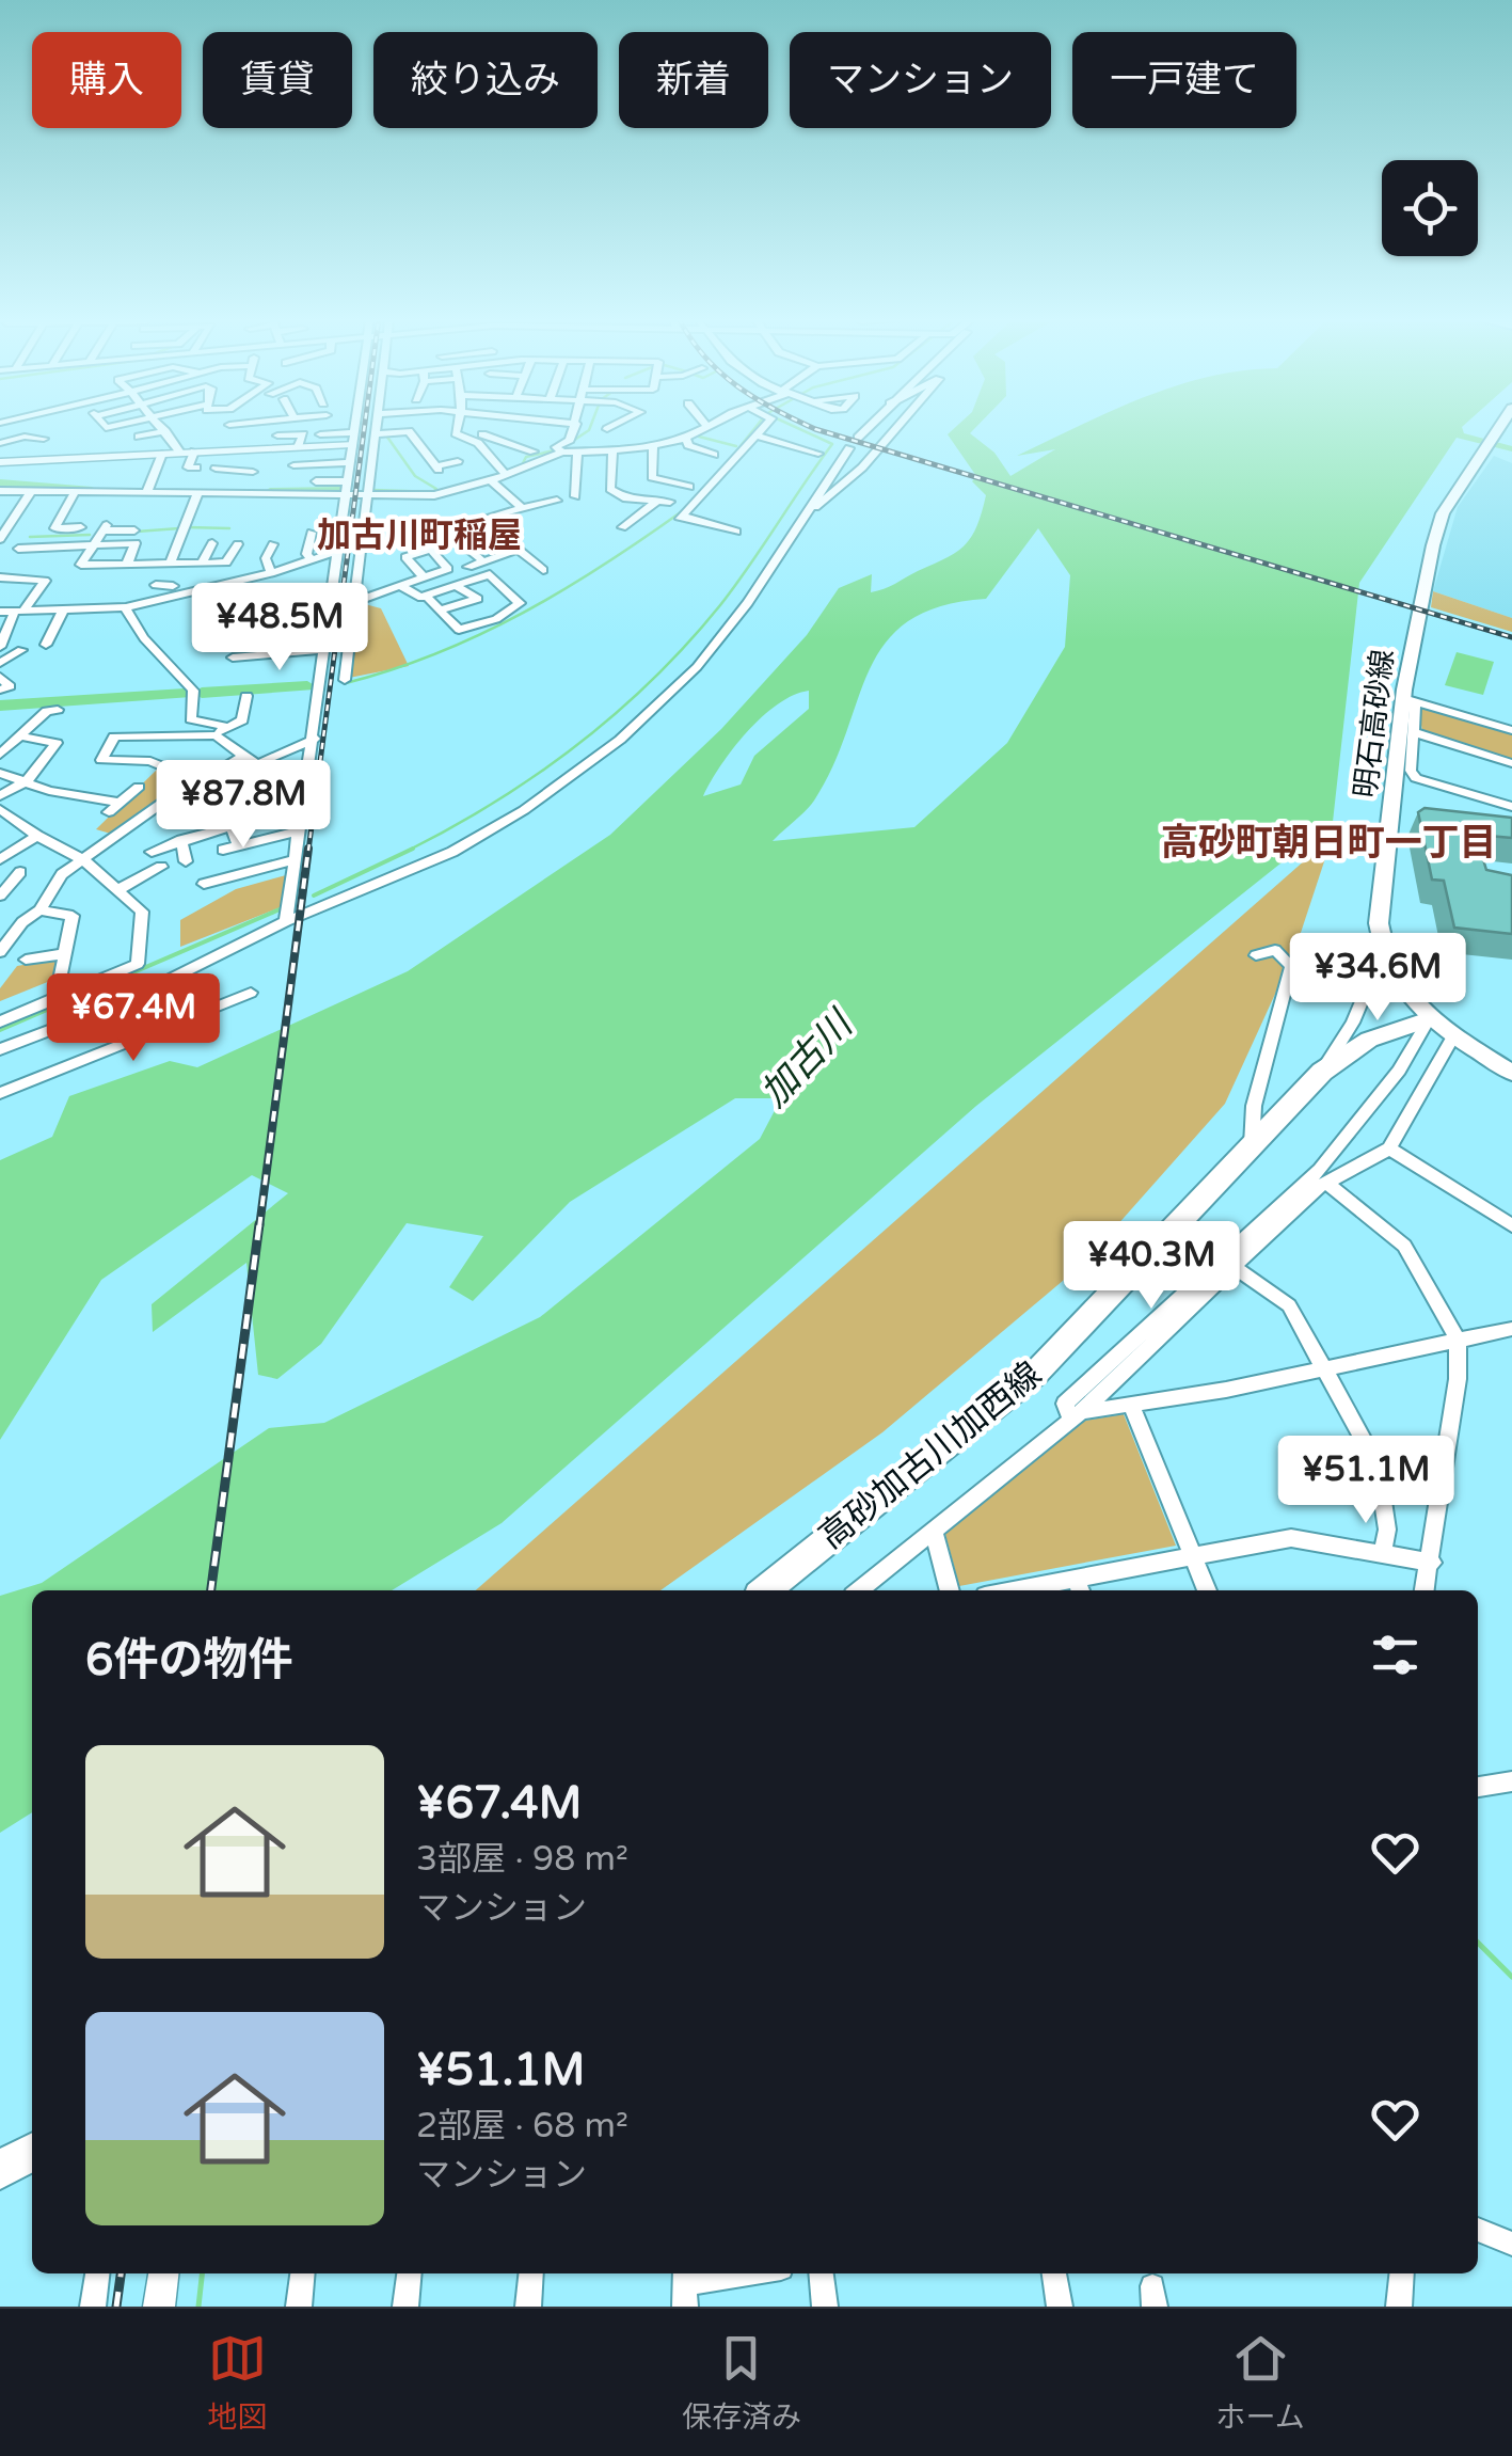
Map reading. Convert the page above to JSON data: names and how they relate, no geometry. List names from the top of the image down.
{
  "streets": {
    "main road": ["明石高砂線", "高砂加古川加西線"]
  },
  "districts": ["加古川町稲屋", "高砂町朝日町一丁目"],
  "water": ["加古川"],
  "page": {
    "chip": [
      "購入",
      "賃貸",
      "絞り込み",
      "新着",
      "マンション",
      "一戸建て"
    ],
    "price": [
      "¥48.5M",
      "¥87.8M",
      "¥34.6M",
      "¥67.4M",
      "¥40.3M",
      "¥51.1M"
    ],
    "heading": "6件の物件",
    "list": [
      {
        "name": "¥67.4M",
        "note": "3部屋 · 98 m² · マンション"
      },
      {
        "name": "¥51.1M",
        "note": "2部屋 · 68 m² · マンション"
      }
    ],
    "tabs": ["地図", "保存済み", "ホーム"]
  }
}
